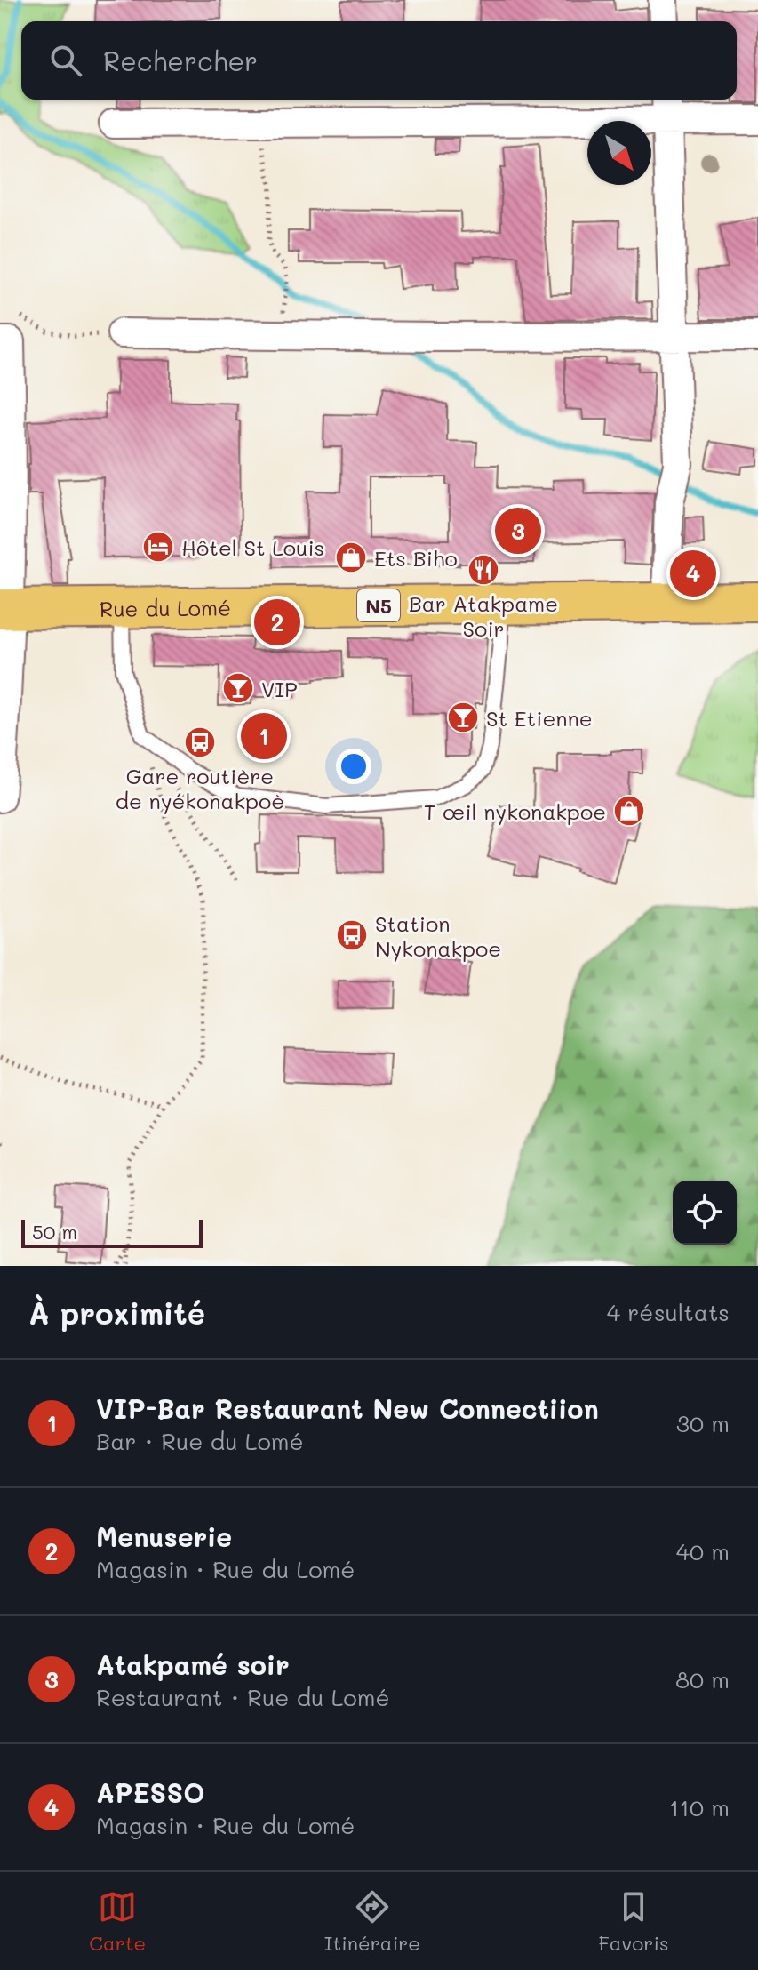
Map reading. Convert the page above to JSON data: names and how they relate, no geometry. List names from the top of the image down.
{
  "streets": {
    "main road": ["N5", "Rue du Lomé"]
  },
  "places": {
    "hotel": ["Hôtel St Louis"],
    "shop": ["Ets Biho", "T œil nykonakpoe"],
    "restaurant": ["Bar Atakpame Soir"],
    "bar": ["VIP", "St Etienne"],
    "bus stop": ["Gare routière de nyékonakpoè", "Station Nykonakpoe"]
  },
  "scale_bar": "50 m",
  "north": "bottom right",
  "page": {
    "search": "Rechercher",
    "pins": [
      "3",
      "4",
      "2",
      "1"
    ],
    "scale": "50 m",
    "heading": ["À proximité", "4 résultats"],
    "list": [
      {
        "mark": "1",
        "name": "VIP-Bar Restaurant New Connectiion",
        "note": "Bar · Rue du Lomé",
        "value": "30 m"
      },
      {
        "mark": "2",
        "name": "Menuserie",
        "note": "Magasin · Rue du Lomé",
        "value": "40 m"
      },
      {
        "mark": "3",
        "name": "Atakpamé soir",
        "note": "Restaurant · Rue du Lomé",
        "value": "80 m"
      },
      {
        "mark": "4",
        "name": "APESSO",
        "note": "Magasin · Rue du Lomé",
        "value": "110 m"
      }
    ],
    "nav": ["Carte", "Itinéraire", "Favoris"]
  }
}
